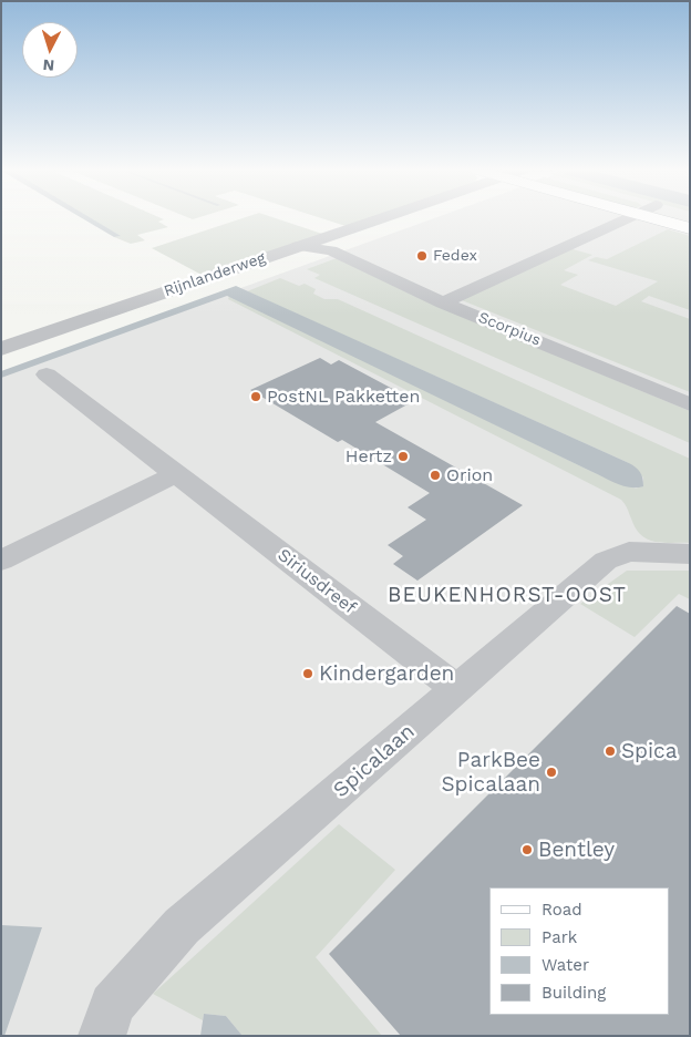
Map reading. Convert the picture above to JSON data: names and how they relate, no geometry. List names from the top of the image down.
{
  "streets": {
    "street": [
      "Rijnlanderweg",
      "Scorpius",
      "Siriusdreef",
      "Spicalaan"
    ]
  },
  "crossings": [
    ["Rijnlanderweg", "Scorpius"],
    ["Siriusdreef", "Spicalaan"]
  ],
  "districts": ["BEUKENHORST-OOST"],
  "places": [
    "Fedex",
    "PostNL Pakketten",
    "Hertz",
    "Orion",
    "Kindergarden",
    "Spica",
    "ParkBee Spicalaan",
    "Bentley"
  ],
  "legend": [
    "Road",
    "Park",
    "Water",
    "Building"
  ],
  "north": "bottom"
}
